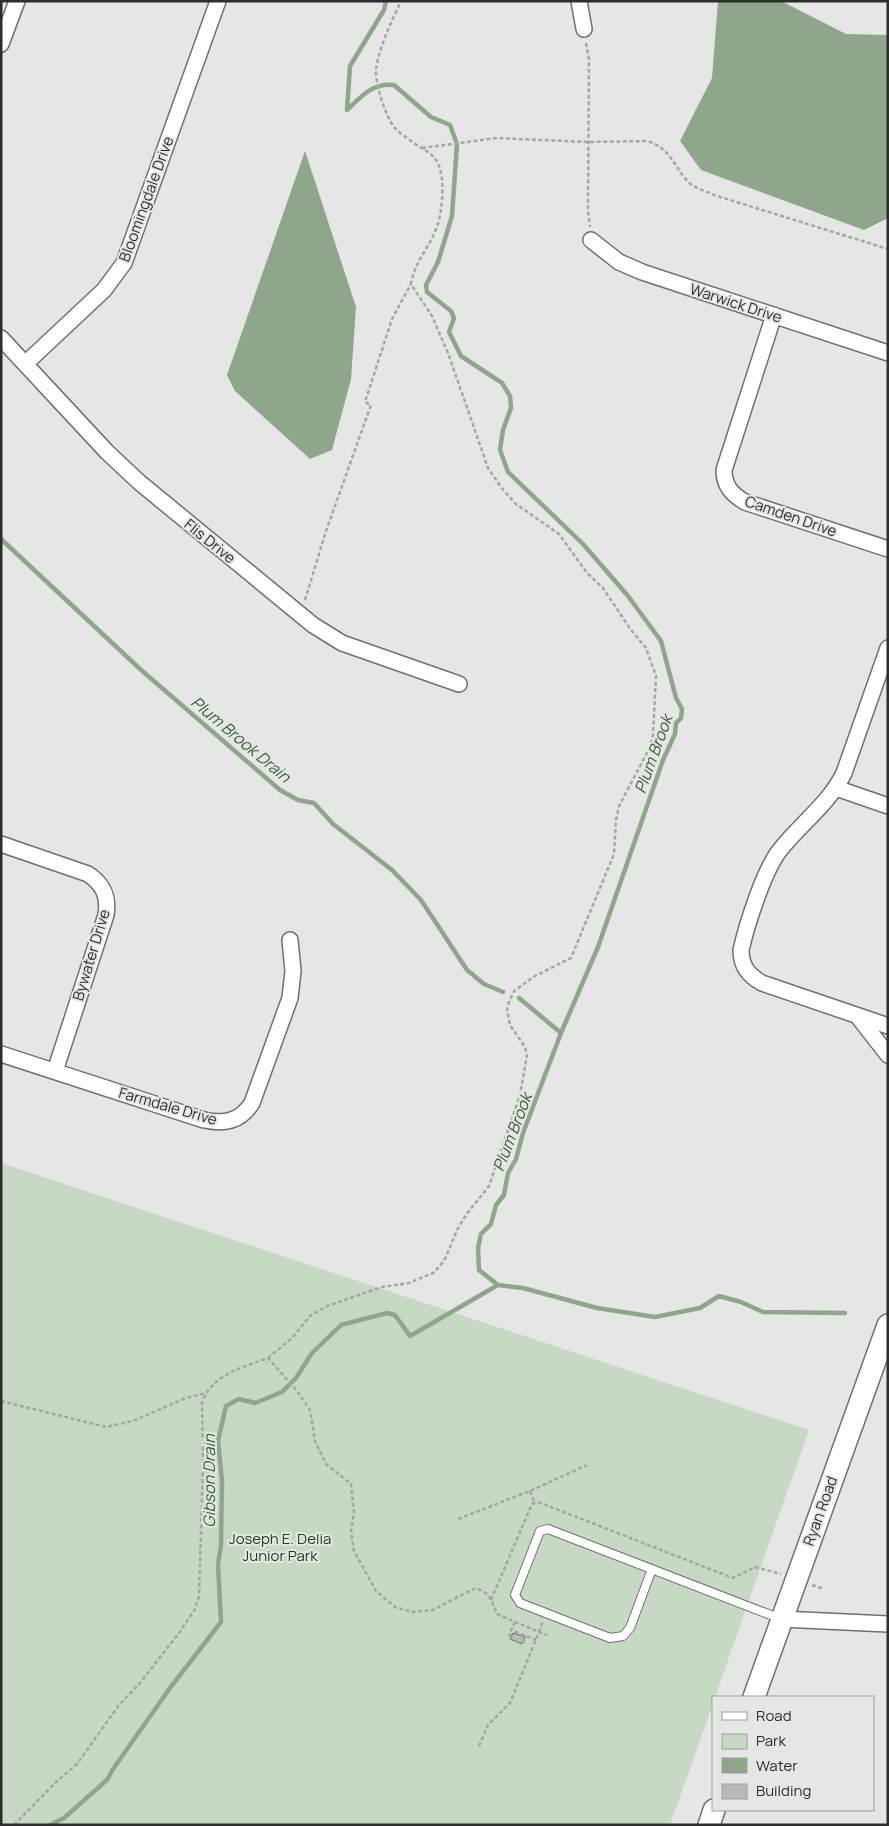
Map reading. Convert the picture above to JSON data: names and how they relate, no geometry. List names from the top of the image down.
{
  "streets": {
    "main road": ["Ryan Road"],
    "street": [
      "Bloomingdale Drive",
      "Warwick Drive",
      "Camden Drive",
      "Flis Drive",
      "Bywater Drive",
      "Farmdale Drive"
    ]
  },
  "crossings": [
    ["Bloomingdale Drive", "Flis Drive"],
    ["Warwick Drive", "Camden Drive"],
    ["Bywater Drive", "Farmdale Drive"]
  ],
  "water": ["Plum Brook Drain", "Plum Brook", "Gibson Drain"],
  "parks": ["Joseph E. Delia Junior Park"],
  "legend": [
    "Road",
    "Park",
    "Water",
    "Building"
  ]
}
